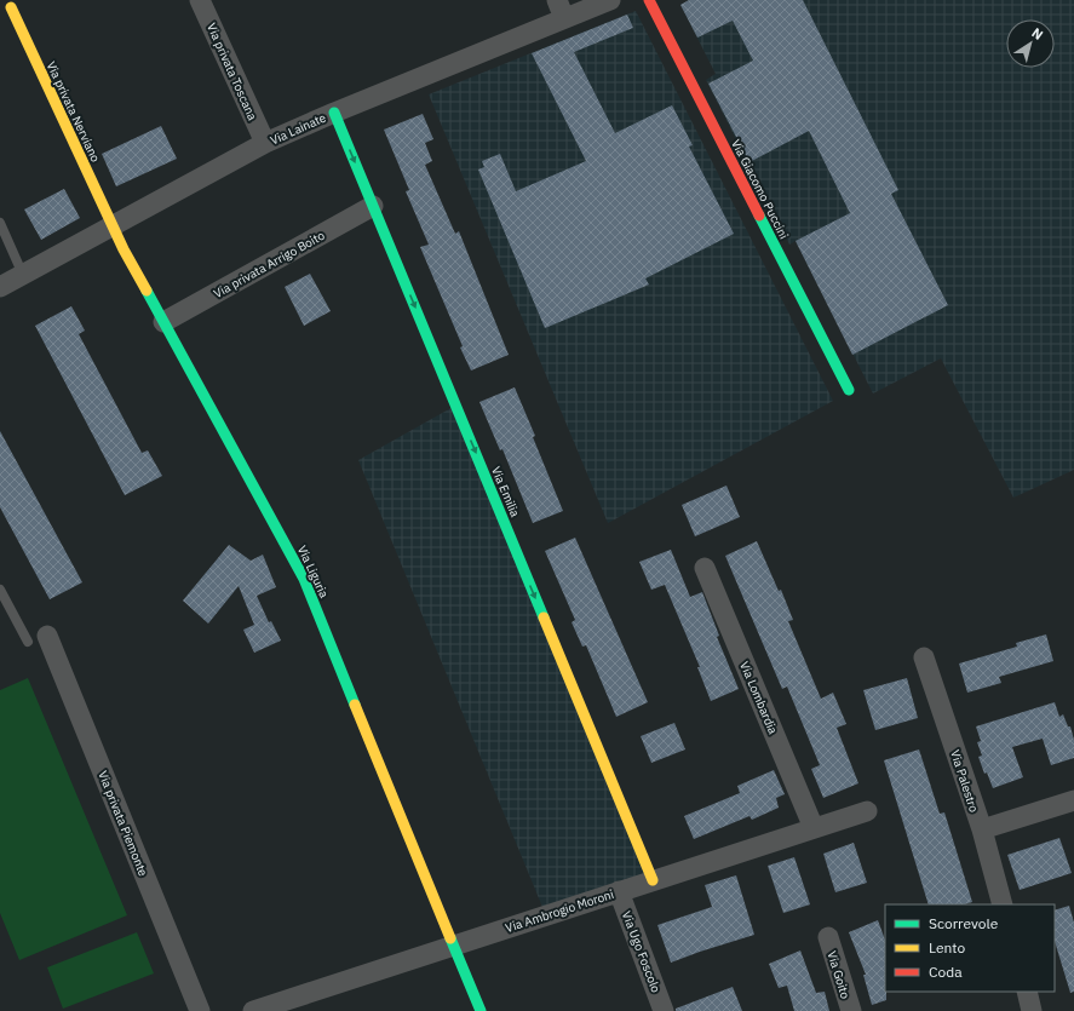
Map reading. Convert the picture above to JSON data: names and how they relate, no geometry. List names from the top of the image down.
{
  "streets": {
    "street": [
      "Via privata Toscana",
      "Via privata Nerviano",
      "Via Lainate",
      "Via Giacomo Puccini",
      "Via privata Arrigo Boito",
      "Via Emilia",
      "Via Liguria",
      "Via Lombardia",
      "Via Palestro",
      "Via privata Piemonte",
      "Via Ambrogio Moroni",
      "Via Ugo Foscolo",
      "Via Goito"
    ]
  },
  "crossings": [
    ["Via privata Toscana", "Via Lainate"],
    ["Via privata Nerviano", "Via Lainate"],
    ["Via privata Nerviano", "Via Liguria"],
    ["Via Lainate", "Via Emilia"],
    ["Via Lainate", "Via Liguria"],
    ["Via privata Arrigo Boito", "Via Emilia"],
    ["Via privata Arrigo Boito", "Via Liguria"],
    ["Via Emilia", "Via Ambrogio Moroni"],
    ["Via Liguria", "Via Ambrogio Moroni"],
    ["Via Lombardia", "Via Ambrogio Moroni"],
    ["Via Ambrogio Moroni", "Via Ugo Foscolo"]
  ],
  "one_way": ["Via Emilia"],
  "legend": ["Scorrevole", "Lento", "Coda"],
  "north": "top right"
}
